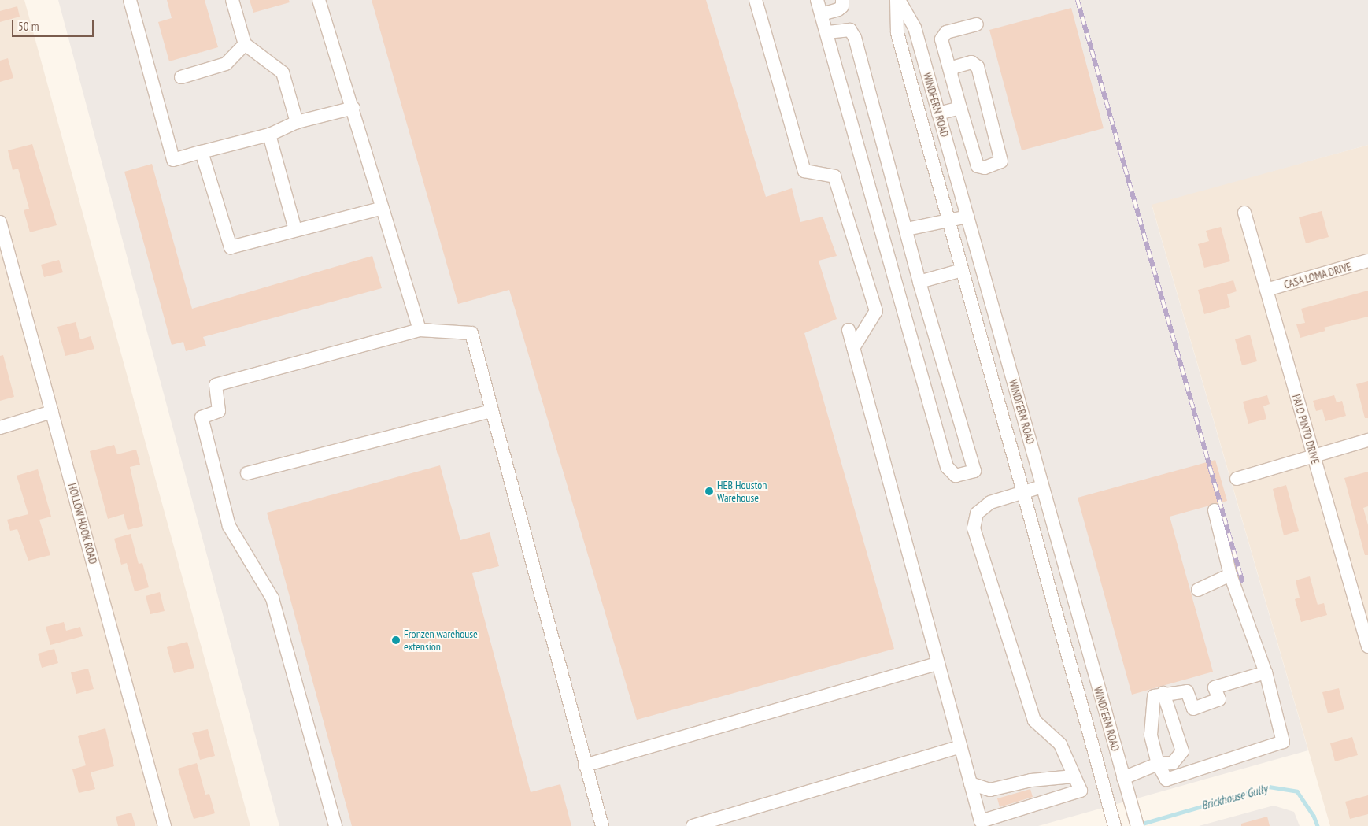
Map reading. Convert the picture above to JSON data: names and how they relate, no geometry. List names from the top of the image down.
{
  "streets": {
    "street": [
      "WINDFERN ROAD",
      "CASA LOMA DRIVE",
      "PALO PINTO DRIVE",
      "HOLLOW HOOK ROAD"
    ]
  },
  "crossings": [
    ["CASA LOMA DRIVE", "PALO PINTO DRIVE"]
  ],
  "water": ["Brickhouse Gully"],
  "places": ["HEB Houston Warehouse", "Fronzen warehouse extension"],
  "scale_bar": "50 m"
}
